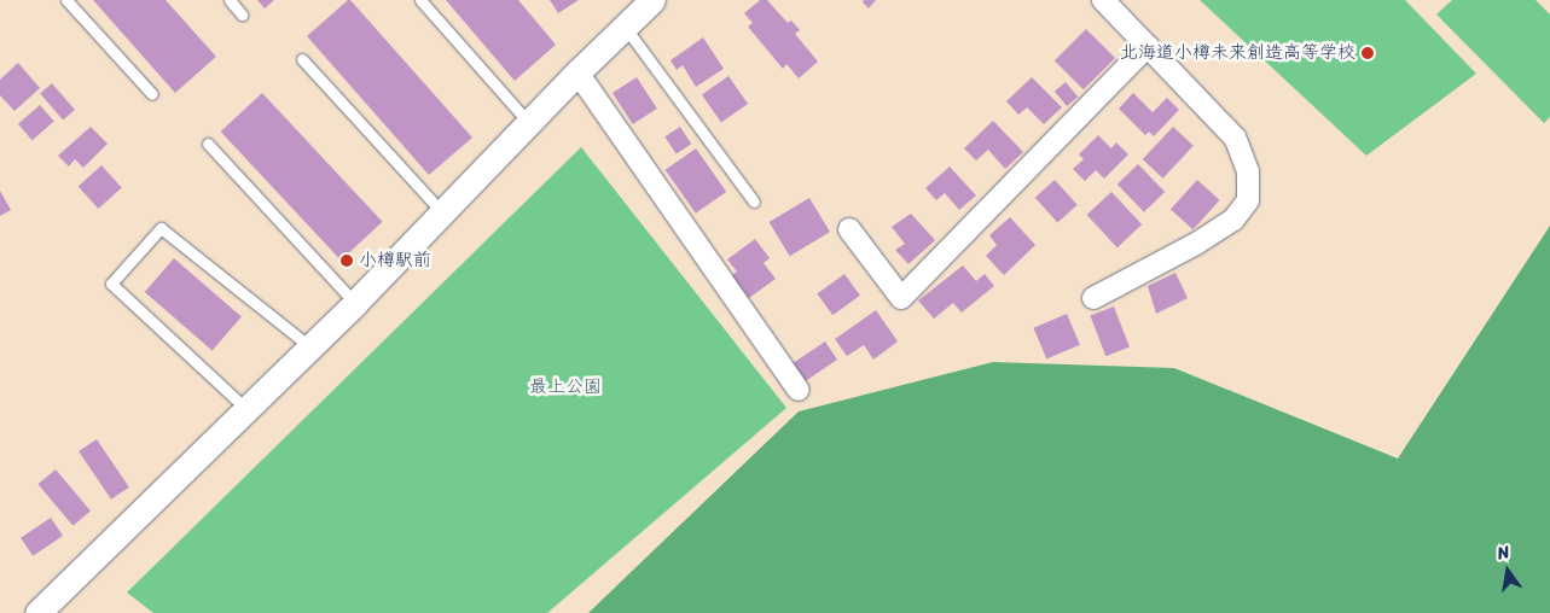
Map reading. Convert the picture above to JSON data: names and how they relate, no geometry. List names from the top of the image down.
{
  "parks": ["最上公園"],
  "places": ["北海道小樽未来創造高等学校", "小樽駅前"],
  "north": "top"
}
